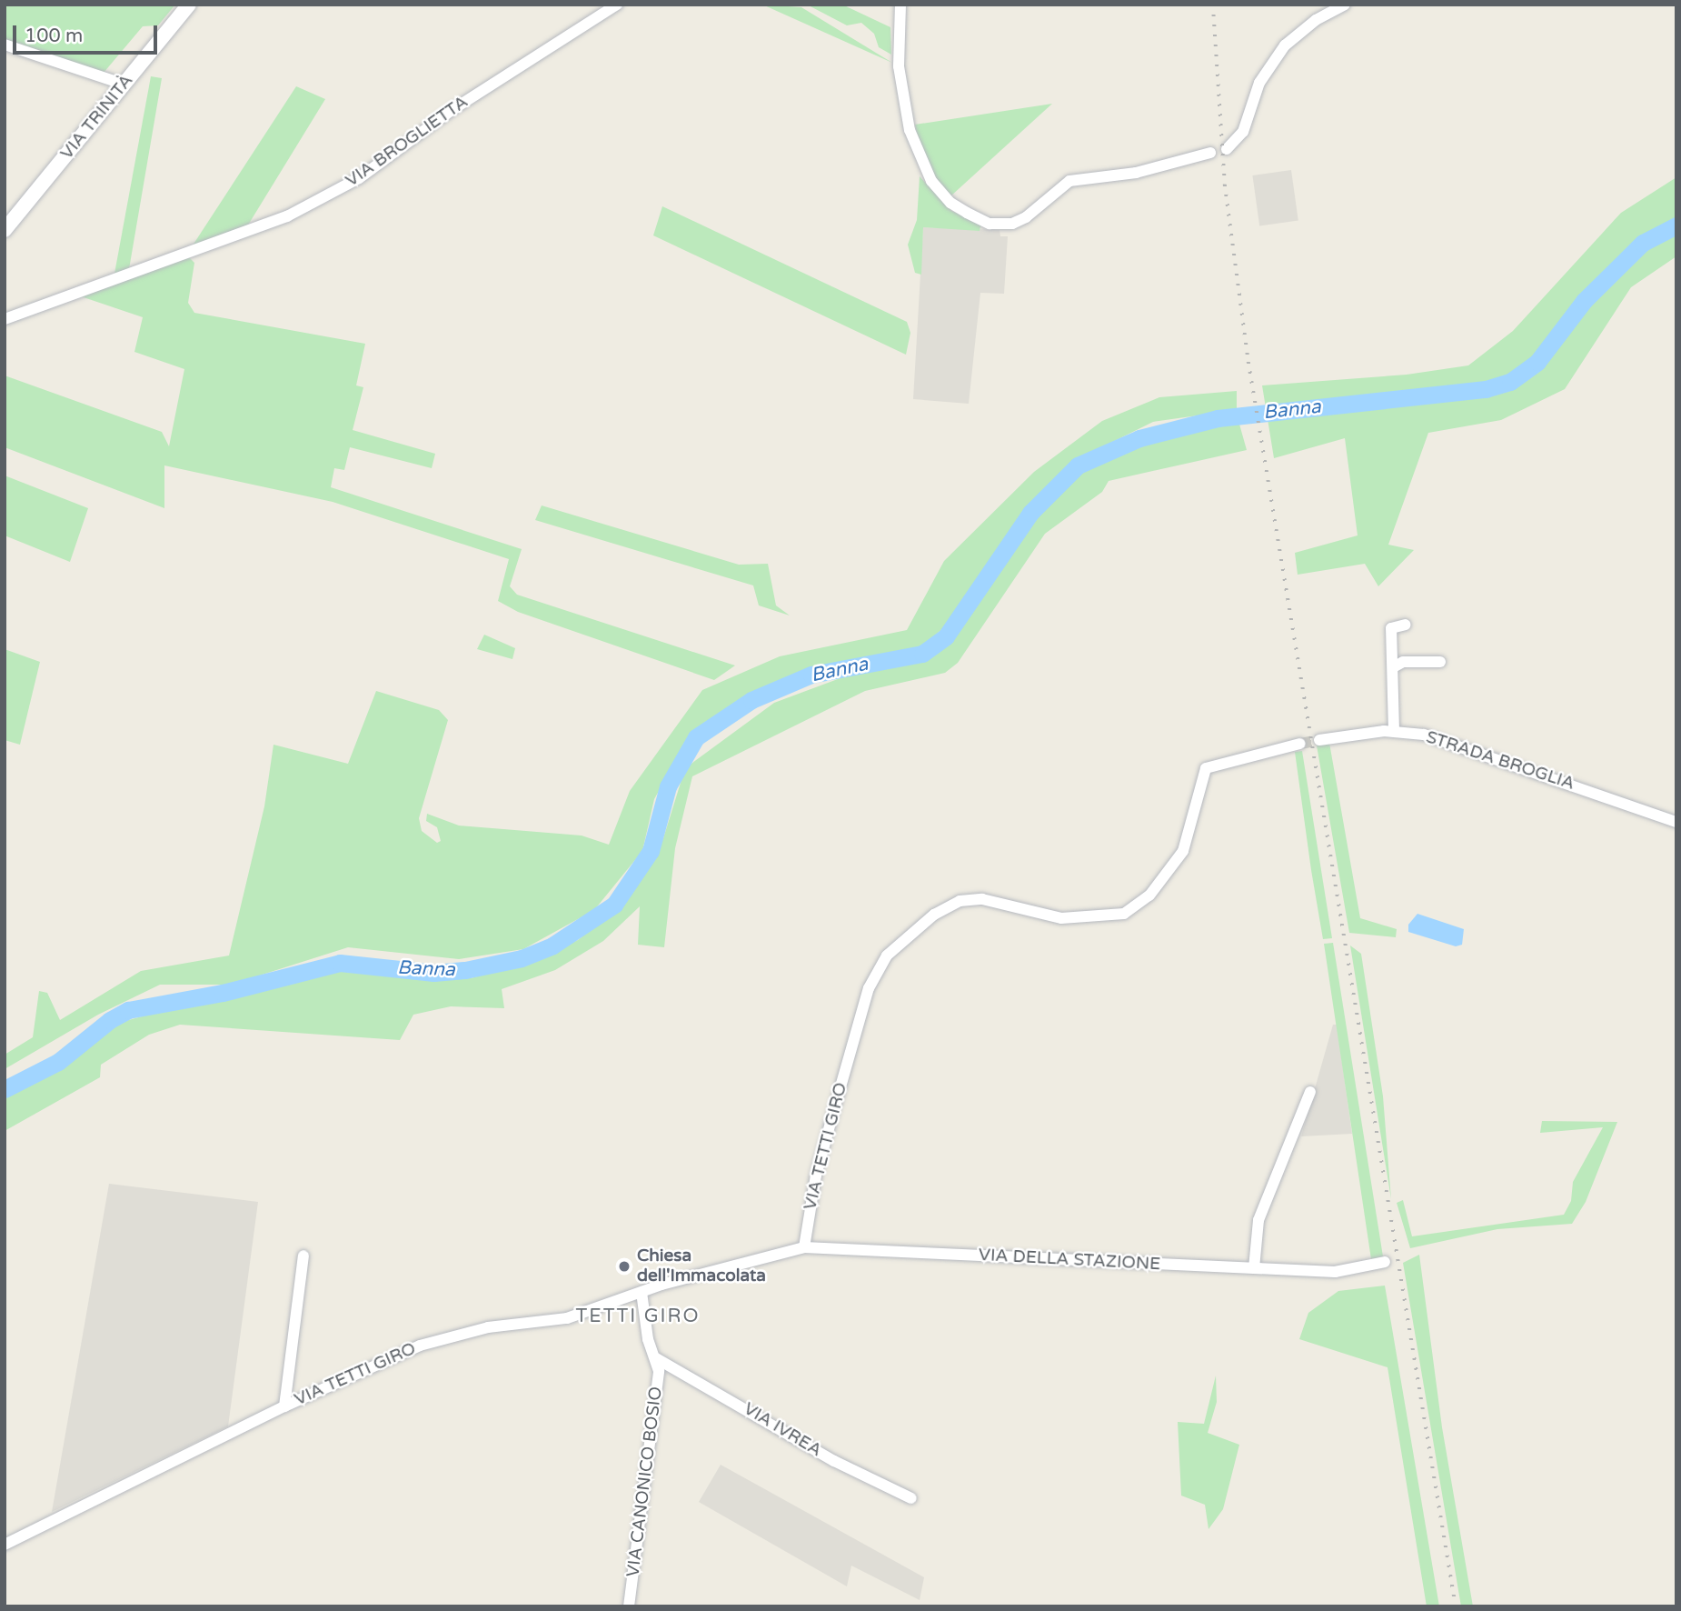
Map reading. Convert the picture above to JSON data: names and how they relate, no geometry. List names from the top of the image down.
{
  "streets": {
    "street": [
      "VIA TRINITÀ",
      "VIA BROGLIETTA",
      "STRADA BROGLIA",
      "VIA TETTI GIRO",
      "VIA DELLA STAZIONE",
      "VIA IVREA",
      "VIA CANONICO BOSIO"
    ]
  },
  "crossings": [
    ["VIA TETTI GIRO", "VIA DELLA STAZIONE"],
    ["VIA TETTI GIRO", "VIA CANONICO BOSIO"],
    ["VIA IVREA", "VIA CANONICO BOSIO"]
  ],
  "districts": ["TETTI GIRO"],
  "water": ["Banna"],
  "places": ["Chiesa dell'Immacolata"],
  "scale_bar": "100 m"
}
